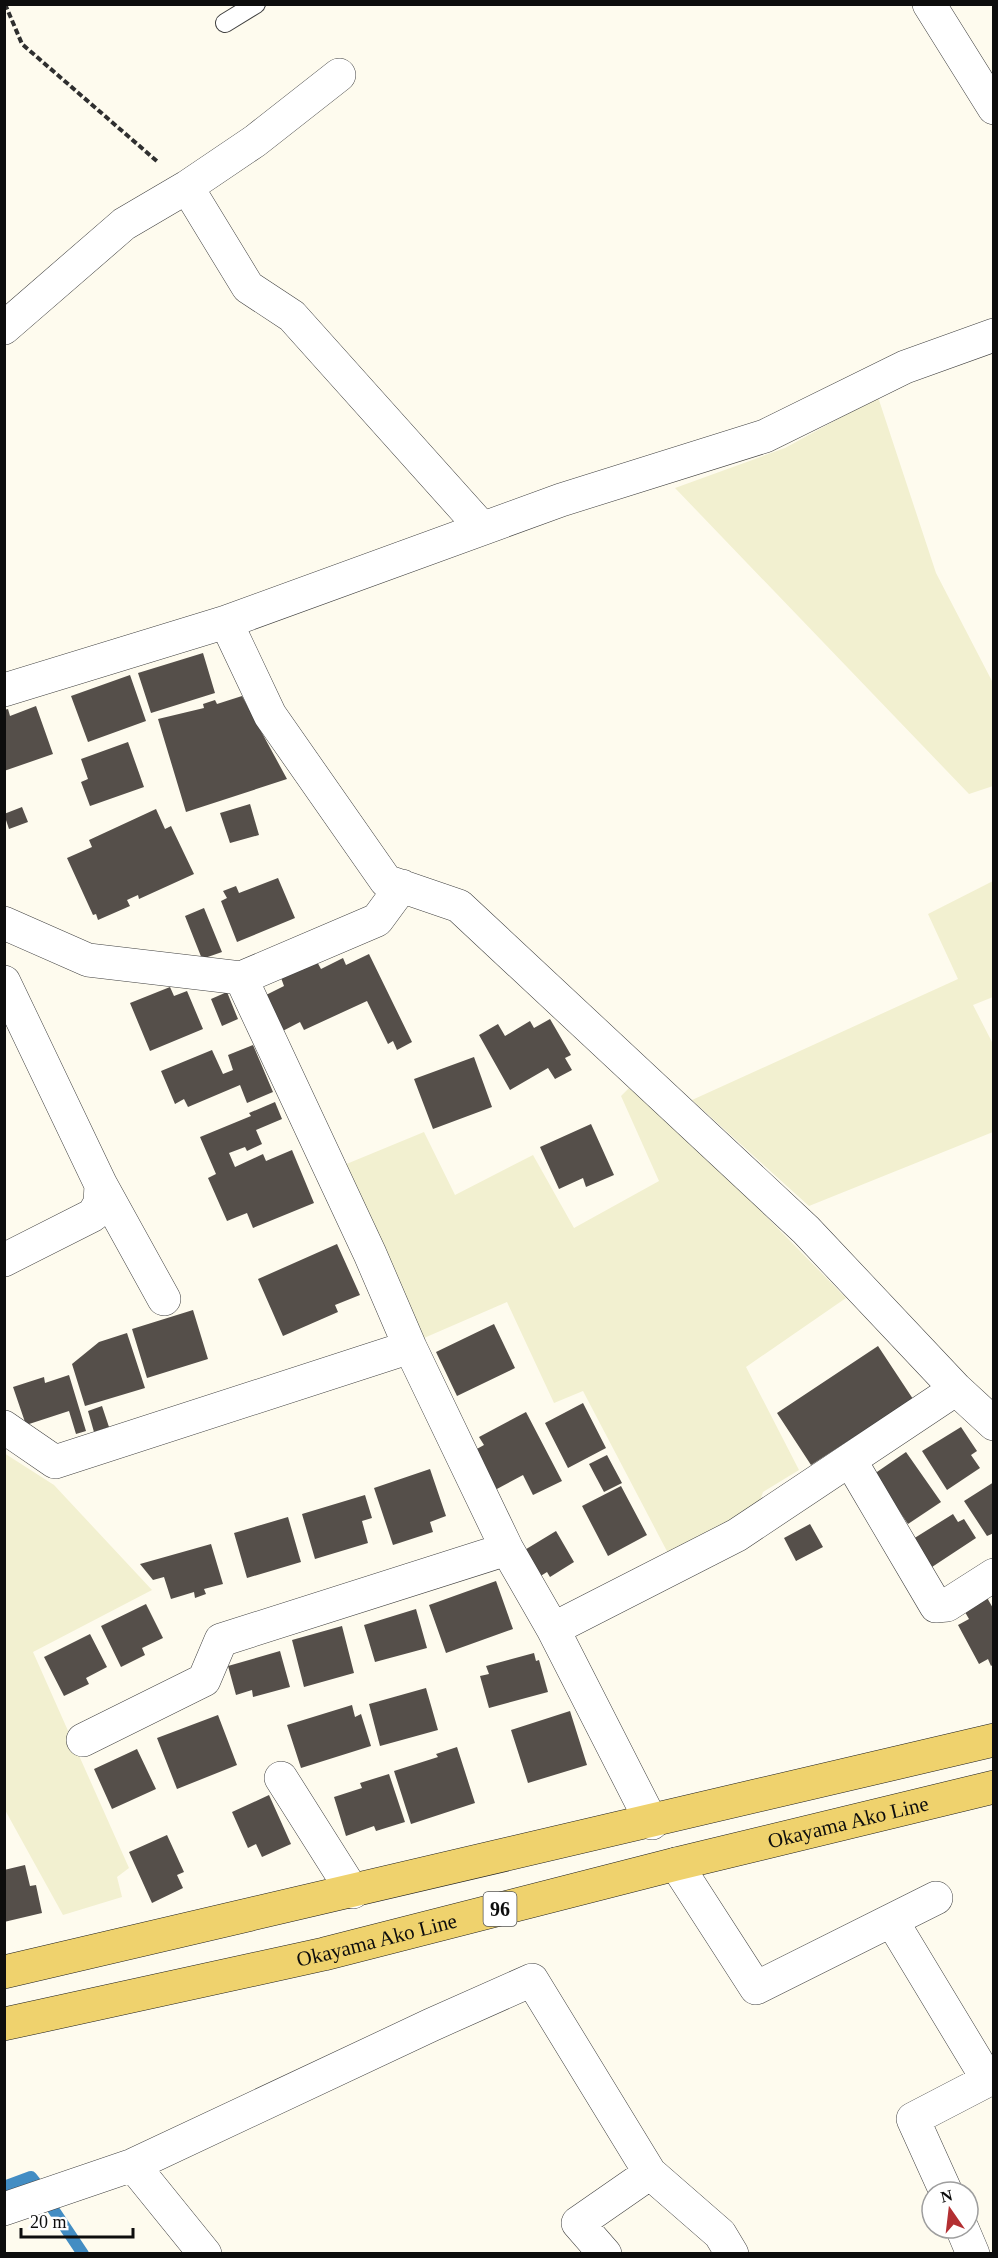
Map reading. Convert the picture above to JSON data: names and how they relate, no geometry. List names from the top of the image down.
{
  "streets": {
    "main road": ["Okayama Ako Line", "96"]
  },
  "scale_bar": "20 m",
  "north": "top"
}
